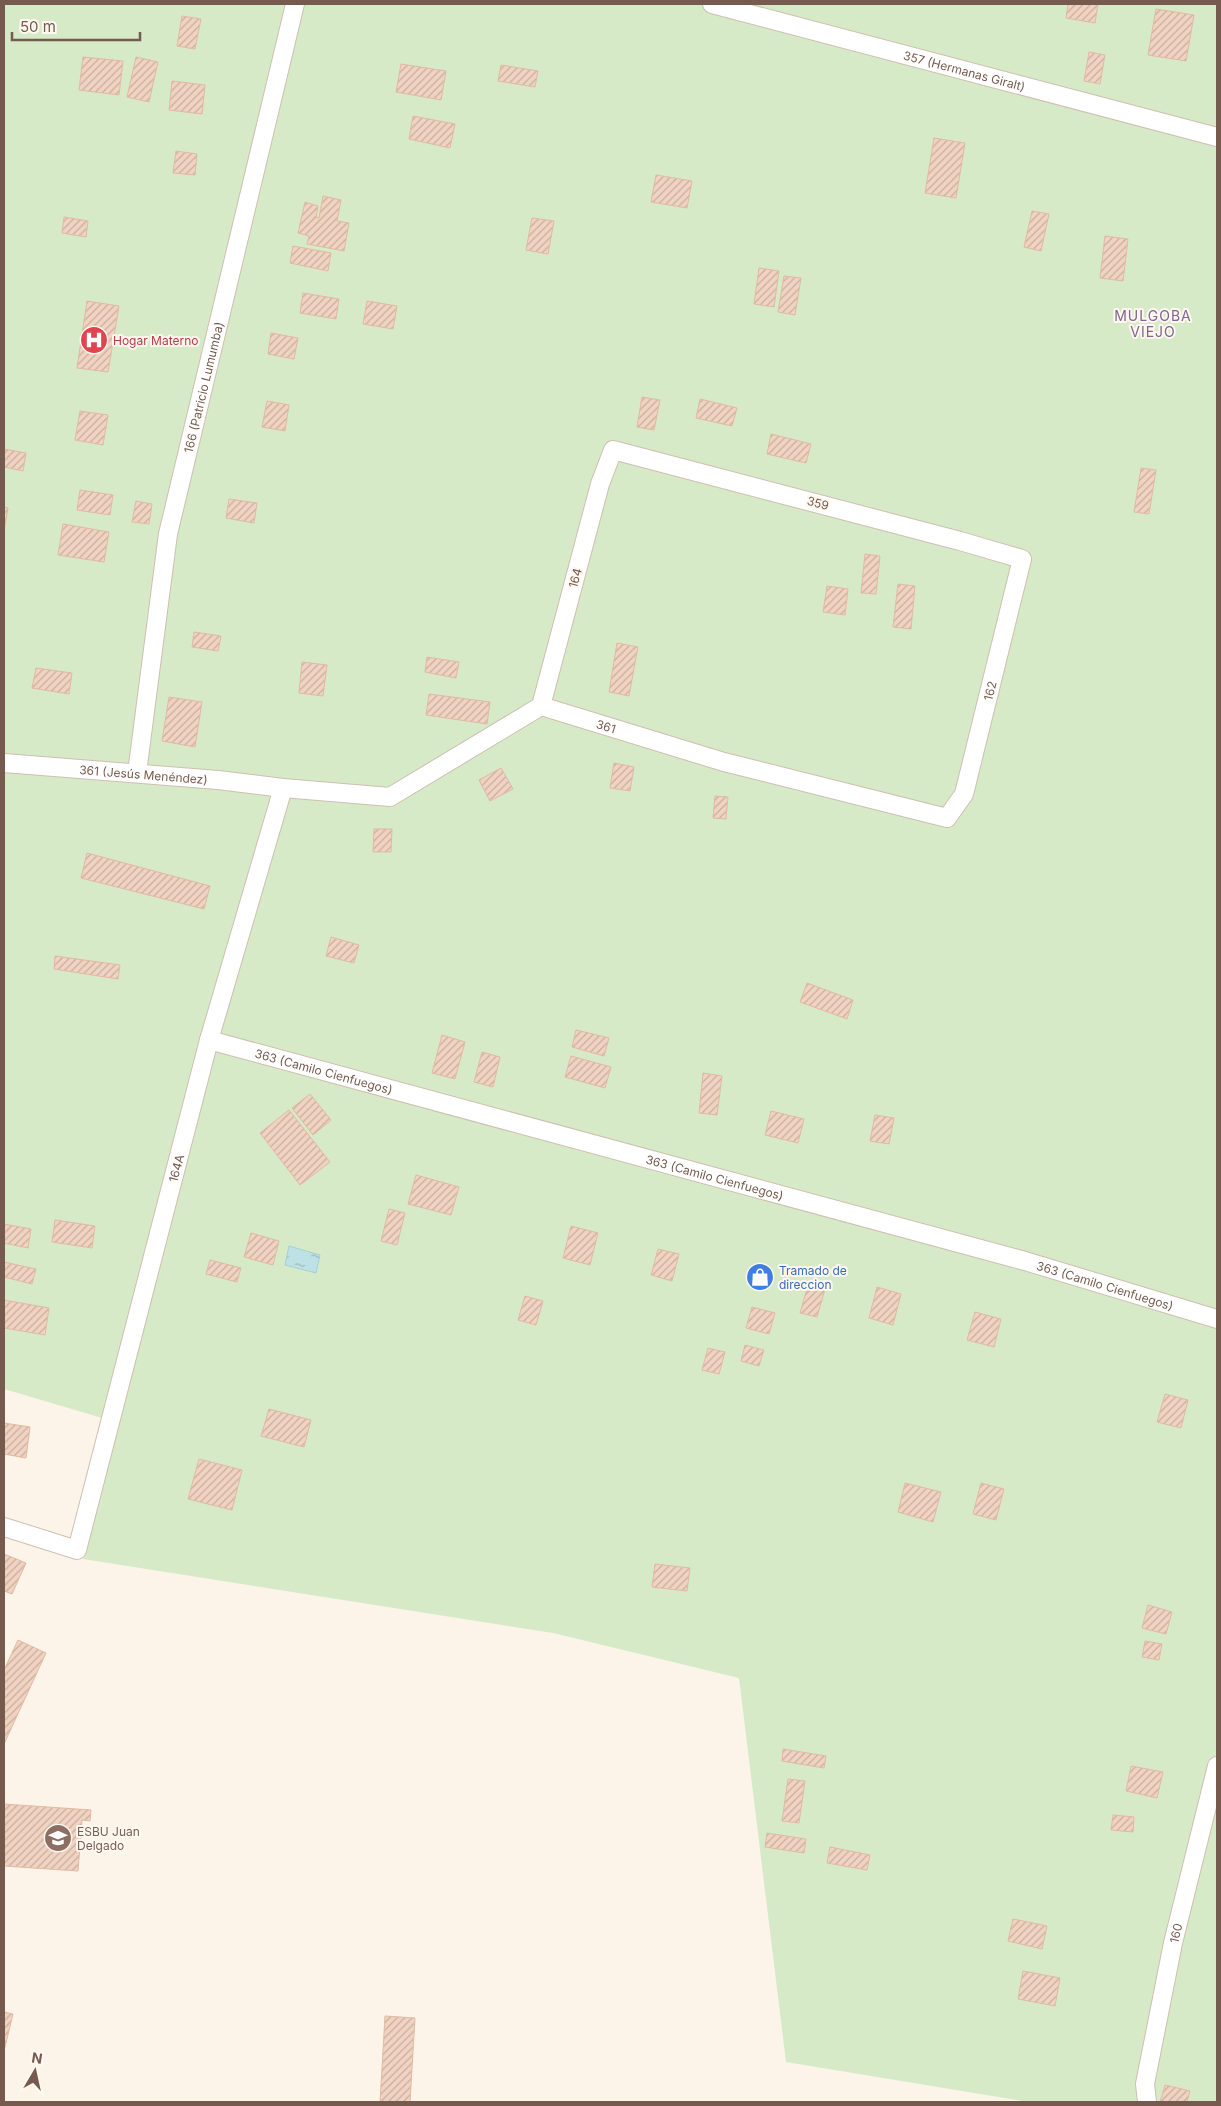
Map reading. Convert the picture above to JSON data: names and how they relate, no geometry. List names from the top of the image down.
{
  "streets": {
    "street": [
      "357 (Hermanas Giralt)",
      "166 (Patricio Lumumba)",
      "359",
      "164",
      "162",
      "361",
      "361 (Jesús Menéndez)",
      "363 (Camilo Cienfuegos)",
      "164A",
      "160"
    ]
  },
  "crossings": [
    ["166 (Patricio Lumumba)", "361 (Jesús Menéndez)"],
    ["359", "164"],
    ["359", "162"],
    ["164", "361"],
    ["162", "361"],
    ["361 (Jesús Menéndez)", "164A"],
    ["363 (Camilo Cienfuegos)", "164A"]
  ],
  "districts": ["MULGOBA VIEJO"],
  "places": {
    "hospital": ["Hogar Materno"],
    "shop": ["Tramado de direccion"],
    "school or university": ["ESBU Juan Delgado"]
  },
  "scale_bar": "50 m",
  "north": "top"
}
